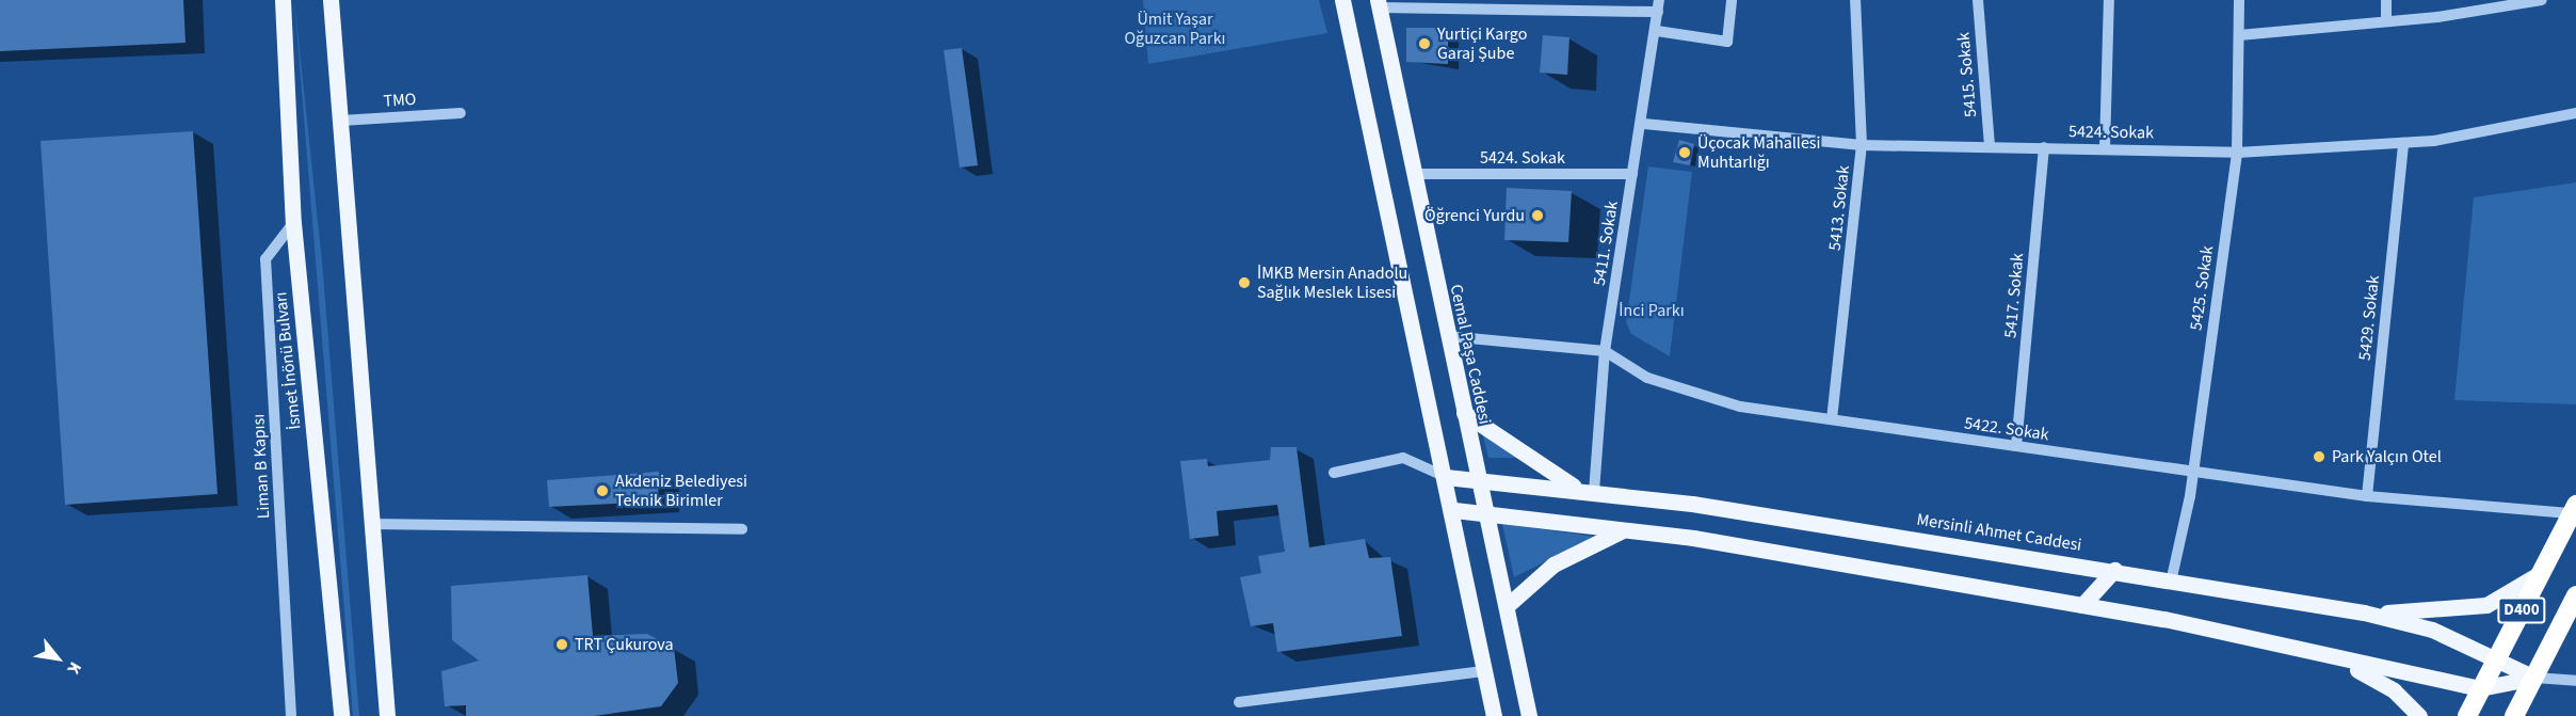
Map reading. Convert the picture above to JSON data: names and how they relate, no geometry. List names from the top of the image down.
{
  "streets": {
    "highway": ["D400"],
    "main road": ["Cemal Paşa Caddesi", "İsmet İnönü Bulvarı", "Mersinli Ahmet Caddesi"],
    "street": [
      "5415. Sokak",
      "TMO",
      "5424. Sokak",
      "5413. Sokak",
      "5411. Sokak",
      "5425. Sokak",
      "5417. Sokak",
      "5429. Sokak",
      "5422. Sokak",
      "Liman B Kapısı"
    ]
  },
  "crossings": [
    ["5415. Sokak", "5424. Sokak"],
    ["5424. Sokak", "5413. Sokak"],
    ["5424. Sokak", "5411. Sokak"],
    ["5424. Sokak", "5425. Sokak"],
    ["5424. Sokak", "5417. Sokak"],
    ["5424. Sokak", "5429. Sokak"],
    ["5424. Sokak", "Cemal Paşa Caddesi"],
    ["5413. Sokak", "5422. Sokak"],
    ["5411. Sokak", "5422. Sokak"],
    ["5411. Sokak", "Mersinli Ahmet Caddesi"],
    ["5425. Sokak", "5422. Sokak"],
    ["5425. Sokak", "Mersinli Ahmet Caddesi"],
    ["5417. Sokak", "5422. Sokak"],
    ["5429. Sokak", "5422. Sokak"],
    ["Cemal Paşa Caddesi", "5422. Sokak"],
    ["Cemal Paşa Caddesi", "Mersinli Ahmet Caddesi"],
    ["İsmet İnönü Bulvarı", "Liman B Kapısı"],
    ["5422. Sokak", "D400"],
    ["Mersinli Ahmet Caddesi", "D400"]
  ],
  "parks": ["Ümit Yaşar Oğuzcan Parkı", "İnci Parkı"],
  "places": [
    "Yurtiçi Kargo Garaj Şube",
    "Üçocak Mahallesi Muhtarlığı",
    "Öğrenci Yurdu",
    "İMKB Mersin Anadolu Sağlık Meslek Lisesi",
    "Park Yalçın Otel",
    "Akdeniz Belediyesi Teknik Birimler",
    "TRT Çukurova"
  ],
  "north": "bottom right"
}
